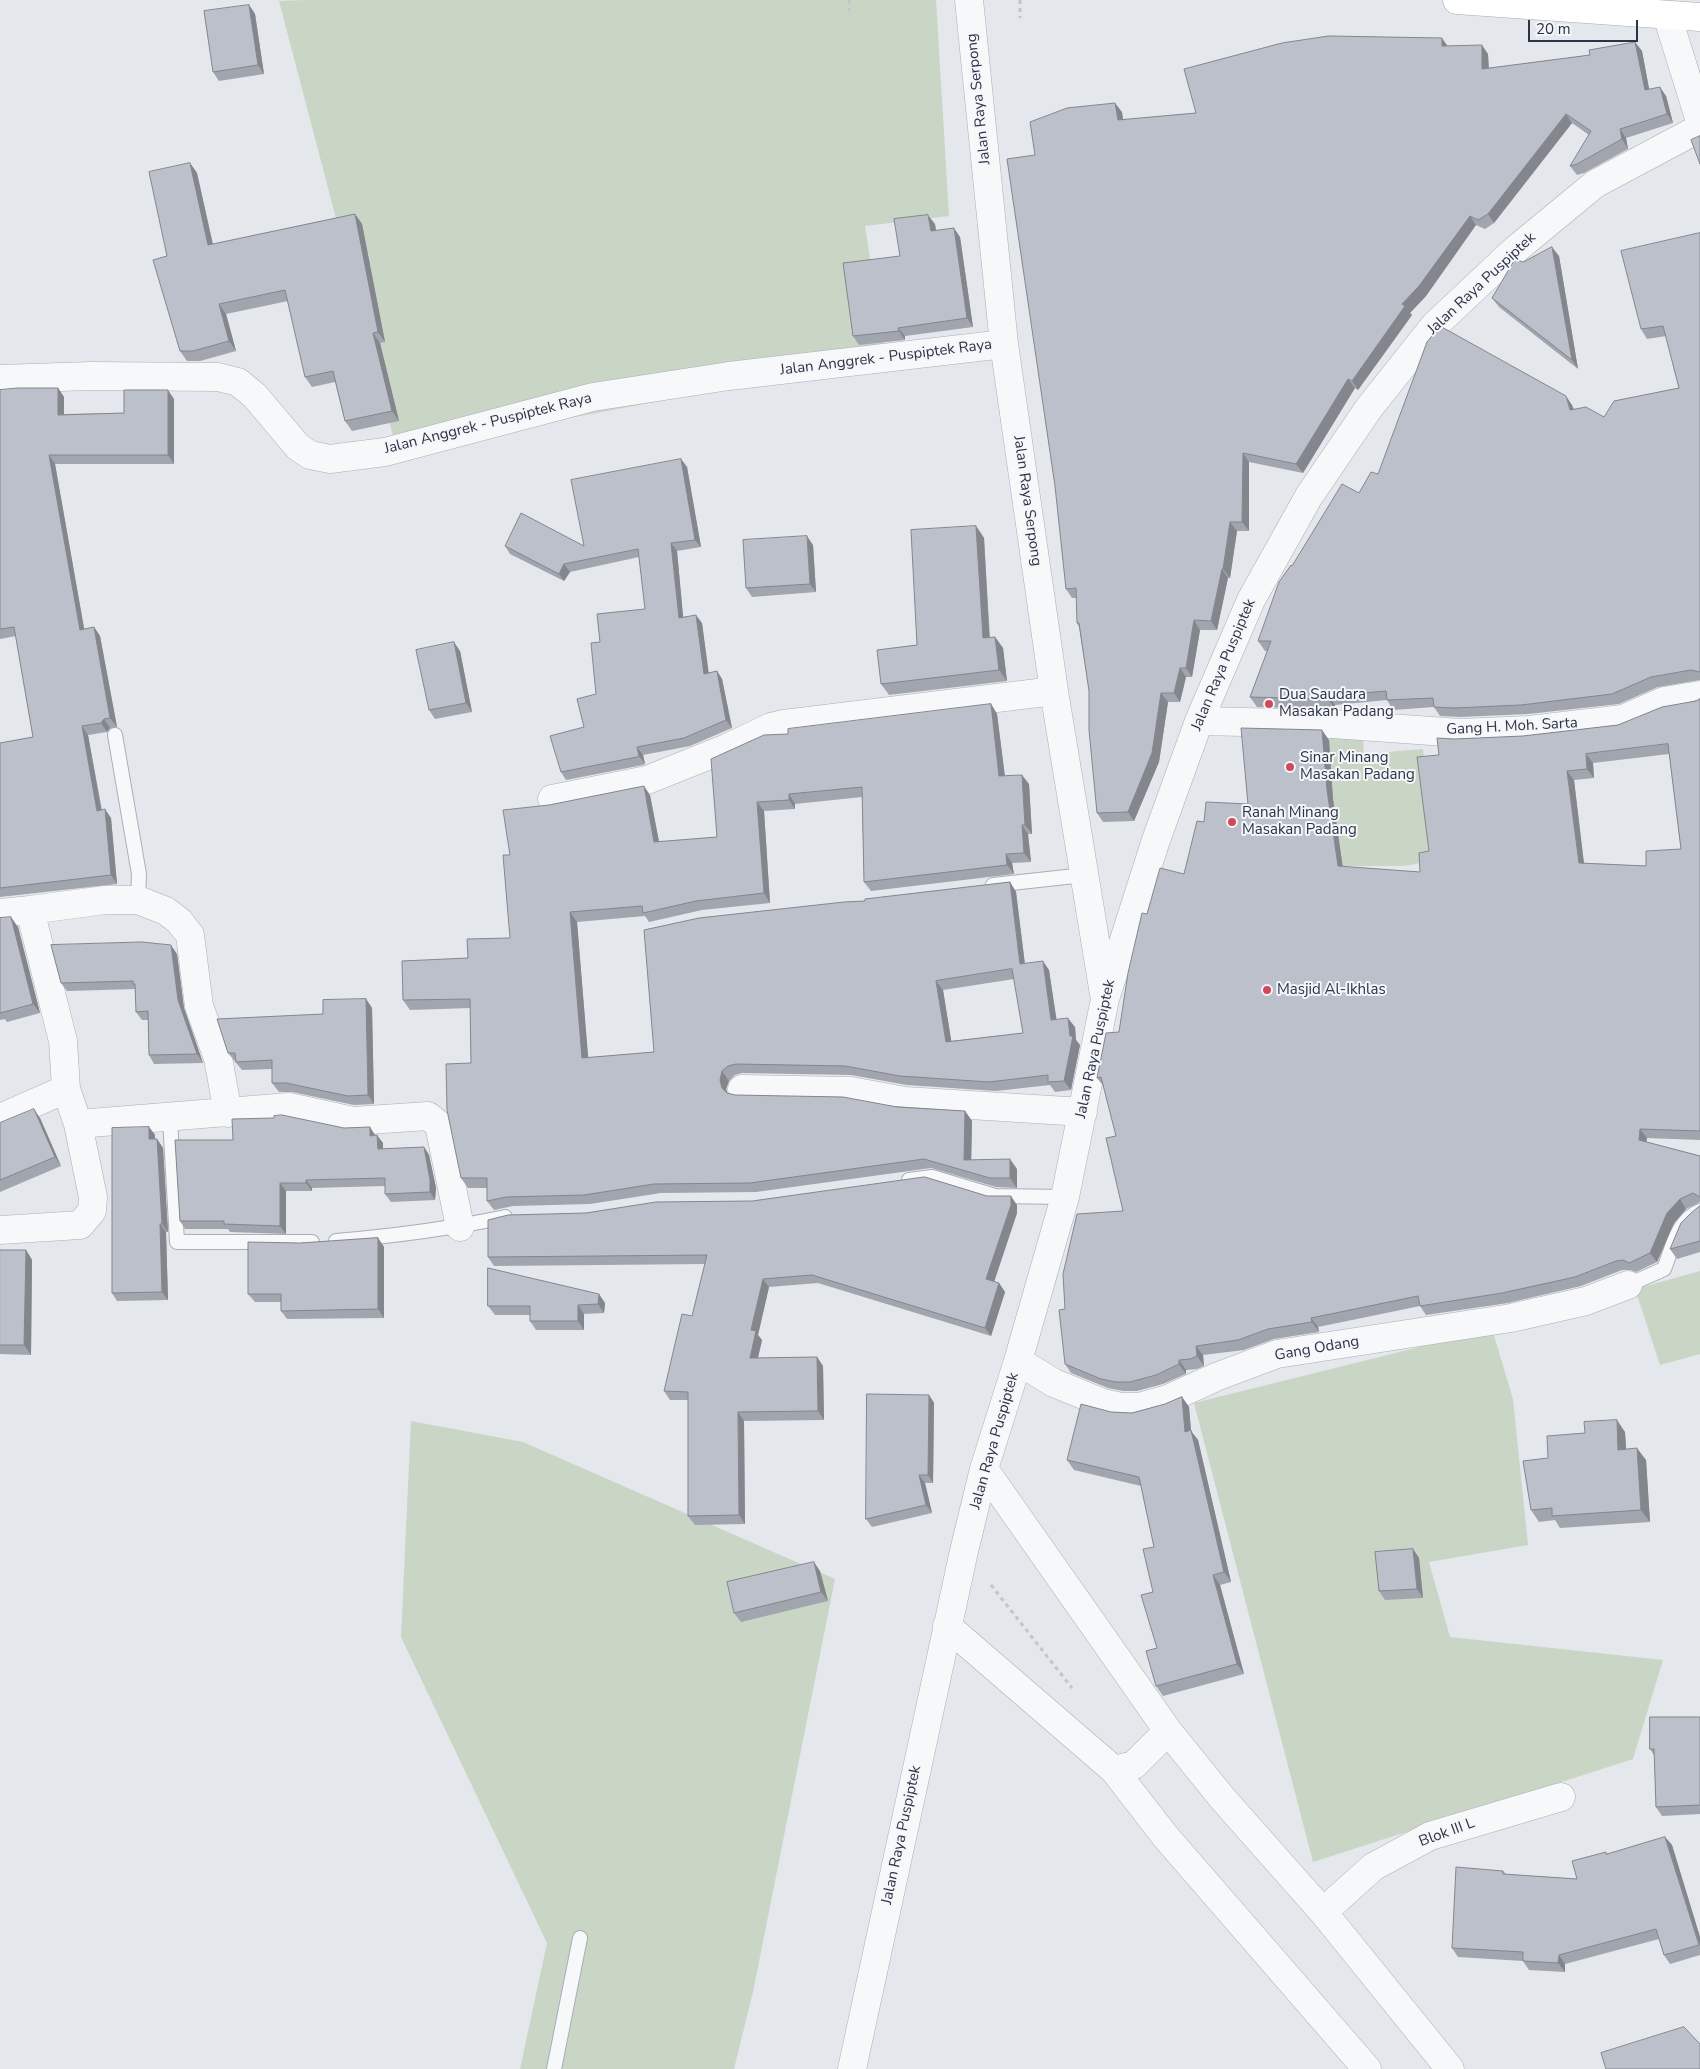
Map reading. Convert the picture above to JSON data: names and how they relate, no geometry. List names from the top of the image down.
{
  "streets": {
    "street": [
      "Jalan Raya Serpong",
      "Jalan Raya Puspiptek",
      "Jalan Anggrek - Puspiptek Raya",
      "Gang H. Moh. Sarta",
      "Gang Odang",
      "Blok III L"
    ]
  },
  "crossings": [
    ["Jalan Raya Serpong", "Jalan Raya Puspiptek"],
    ["Jalan Raya Serpong", "Jalan Anggrek - Puspiptek Raya"],
    ["Jalan Raya Puspiptek", "Gang H. Moh. Sarta"],
    ["Jalan Raya Puspiptek", "Gang Odang"]
  ],
  "places": [
    "Dua Saudara Masakan Padang",
    "Sinar Minang Masakan Padang",
    "Ranah Minang Masakan Padang",
    "Masjid Al-Ikhlas"
  ],
  "scale_bar": "20 m"
}
